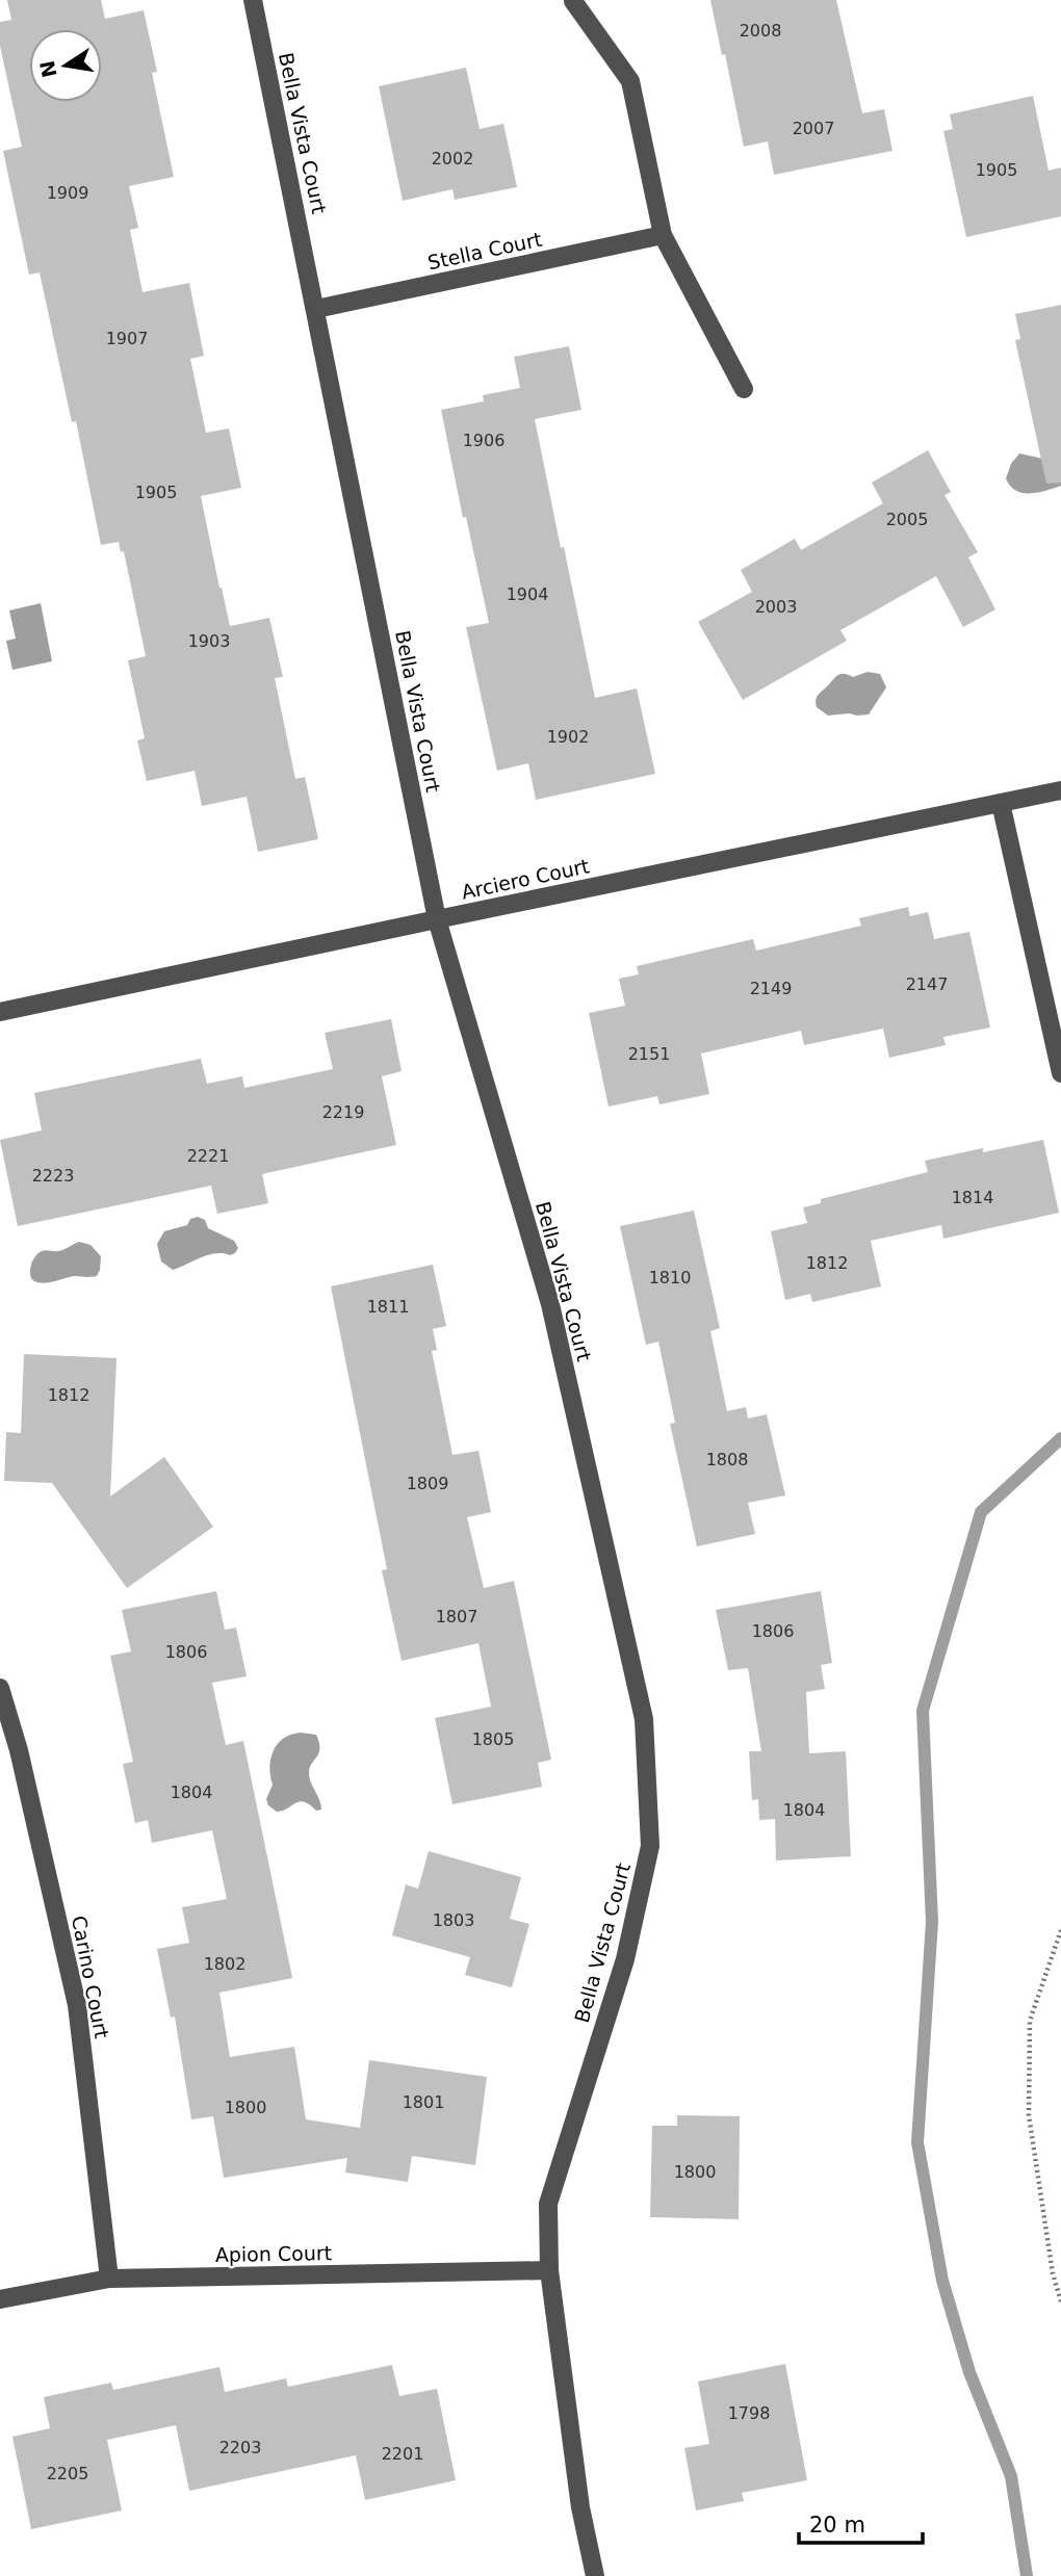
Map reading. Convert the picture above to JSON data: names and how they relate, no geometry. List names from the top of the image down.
{
  "streets": {
    "street": [
      "Bella Vista Court",
      "Stella Court",
      "Arciero Court",
      "Carino Court",
      "Apion Court"
    ]
  },
  "crossings": [
    ["Bella Vista Court", "Stella Court"],
    ["Bella Vista Court", "Arciero Court"],
    ["Bella Vista Court", "Apion Court"],
    ["Carino Court", "Apion Court"]
  ],
  "house_numbers": [
    "2008",
    "2007",
    "2002",
    "1905",
    "1909",
    "1907",
    "1906",
    "1905",
    "2005",
    "1904",
    "2003",
    "1903",
    "1902",
    "2147",
    "2149",
    "2151",
    "2219",
    "2221",
    "2223",
    "1814",
    "1812",
    "1810",
    "1811",
    "1812",
    "1808",
    "1809",
    "1807",
    "1806",
    "1806",
    "1805",
    "1804",
    "1804",
    "1803",
    "1802",
    "1801",
    "1800",
    "1800",
    "1798",
    "2203",
    "2201",
    "2205"
  ],
  "scale_bar": "20 m",
  "north": "left"
}
